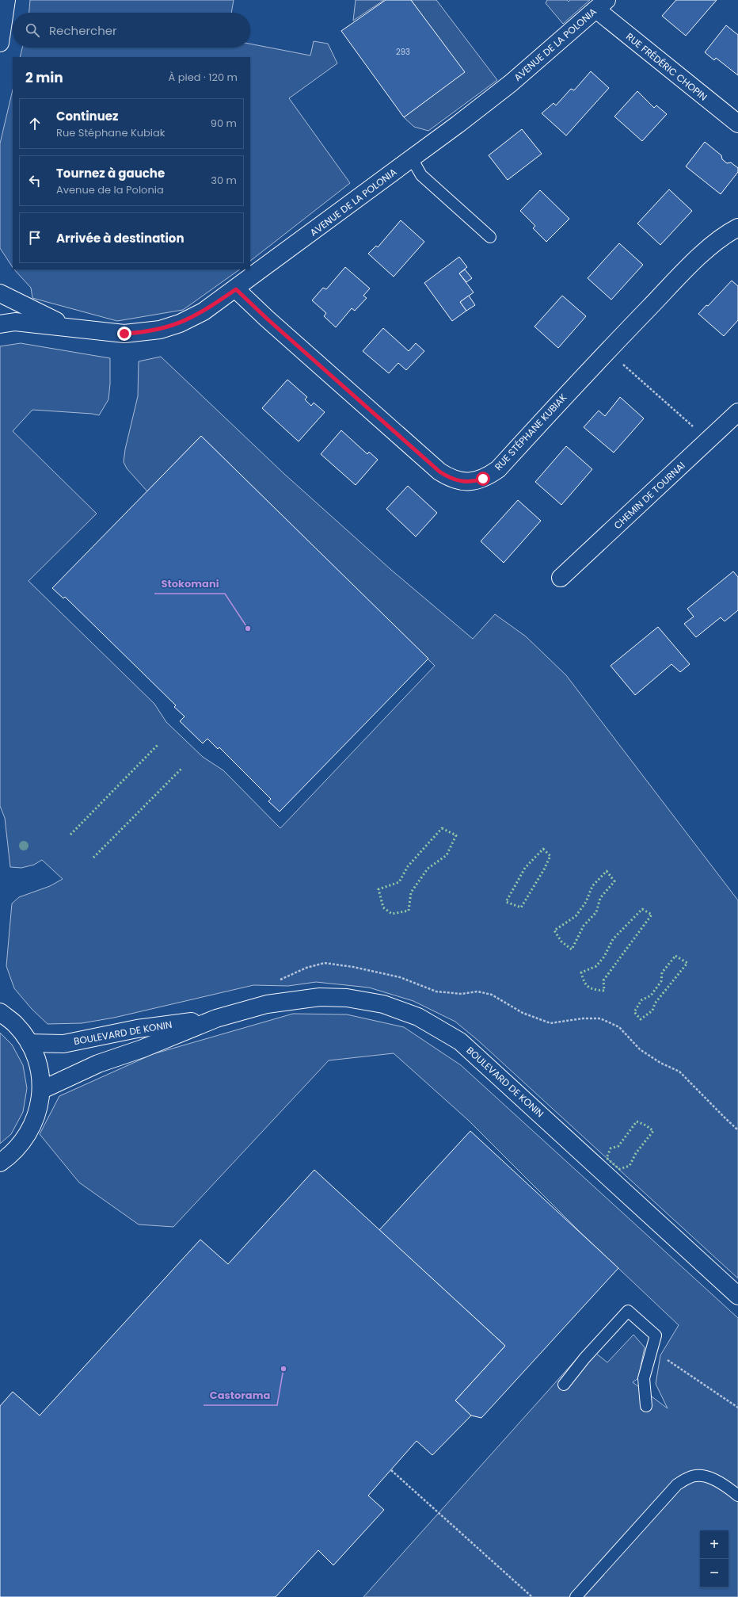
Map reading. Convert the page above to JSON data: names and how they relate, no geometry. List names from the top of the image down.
{
  "streets": {
    "street": [
      "AVENUE DE LA POLONIA",
      "RUE FRÉDÉRIC CHOPIN",
      "RUE STÉPHANE KUBIAK",
      "CHEMIN DE TOURNAI",
      "BOULEVARD DE KONIN"
    ]
  },
  "crossings": [
    ["AVENUE DE LA POLONIA", "RUE FRÉDÉRIC CHOPIN"],
    ["AVENUE DE LA POLONIA", "RUE STÉPHANE KUBIAK"]
  ],
  "places": ["Stokomani", "Castorama"],
  "house_numbers": ["293"],
  "page": {
    "search": "Rechercher",
    "heading": ["2 min", "À pied · 120 m"],
    "list": [
      ["Continuez", "Rue Stéphane Kubiak", "90 m"],
      ["Tournez à gauche", "Avenue de la Polonia", "30 m"],
      "Arrivée à destination"
    ],
    "map_buttons": ["+", "−"]
  }
}
